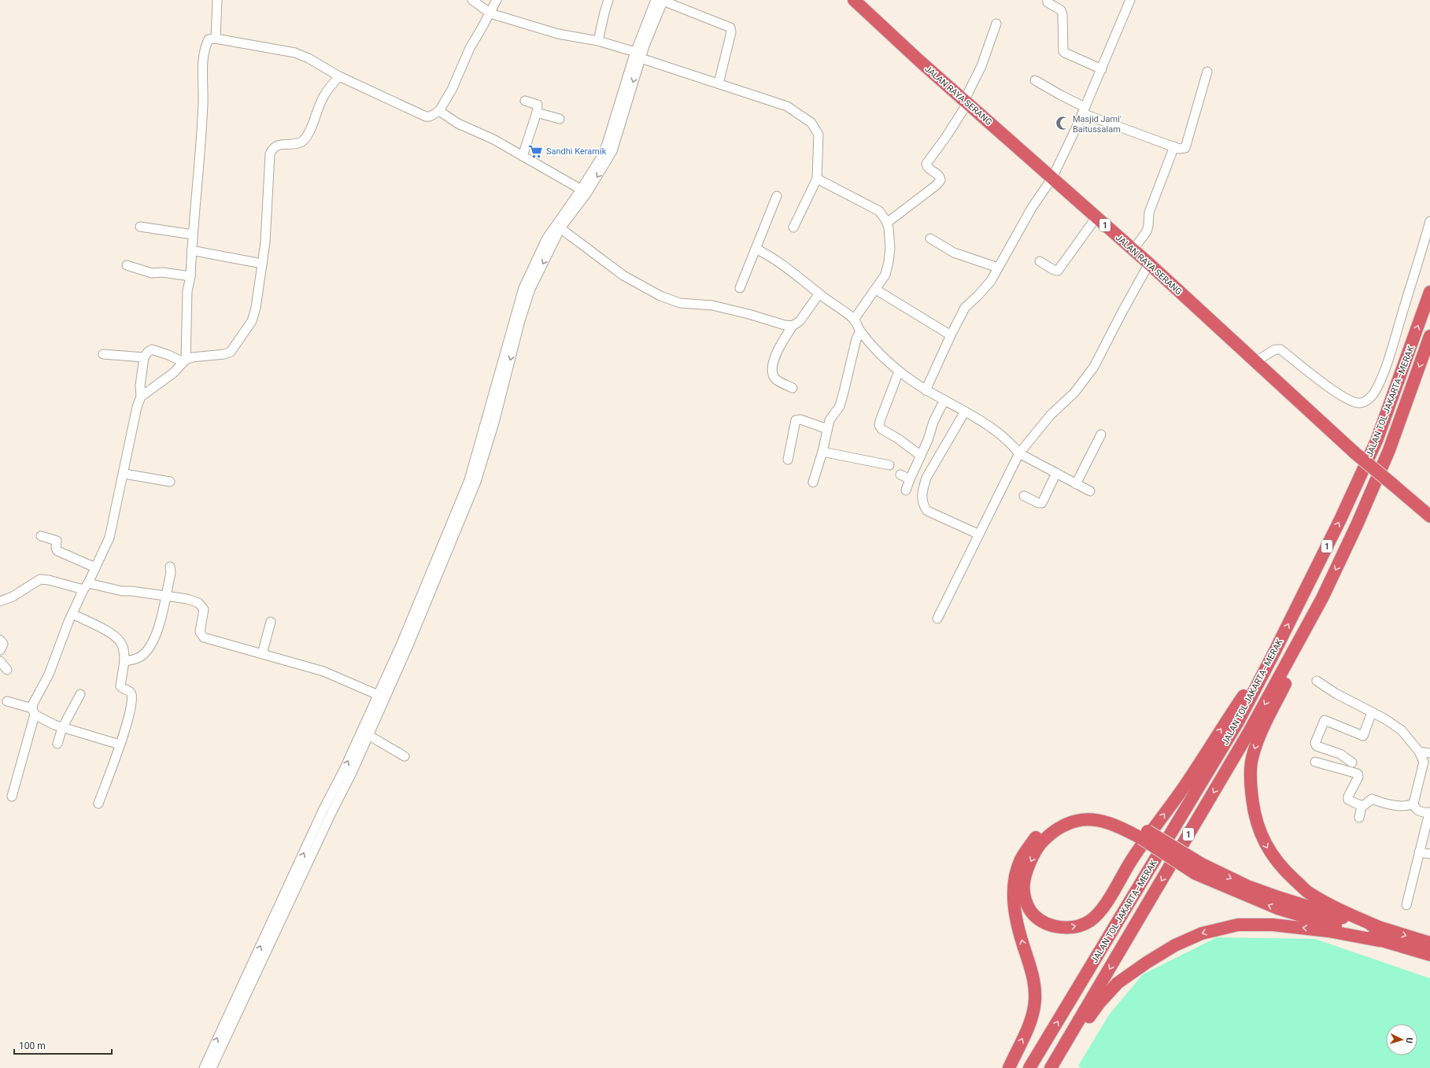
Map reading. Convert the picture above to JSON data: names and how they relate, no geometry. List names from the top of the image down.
{
  "streets": {
    "highway": ["JALAN RAYA SERANG", "1", "JALAN TOL JAKARTA–MERAK"]
  },
  "places": {
    "mosque": ["Masjid Jami' Baitussalam"],
    "supermarket": ["Sandhi Keramik"]
  },
  "scale_bar": "100 m",
  "north": "right"
}
